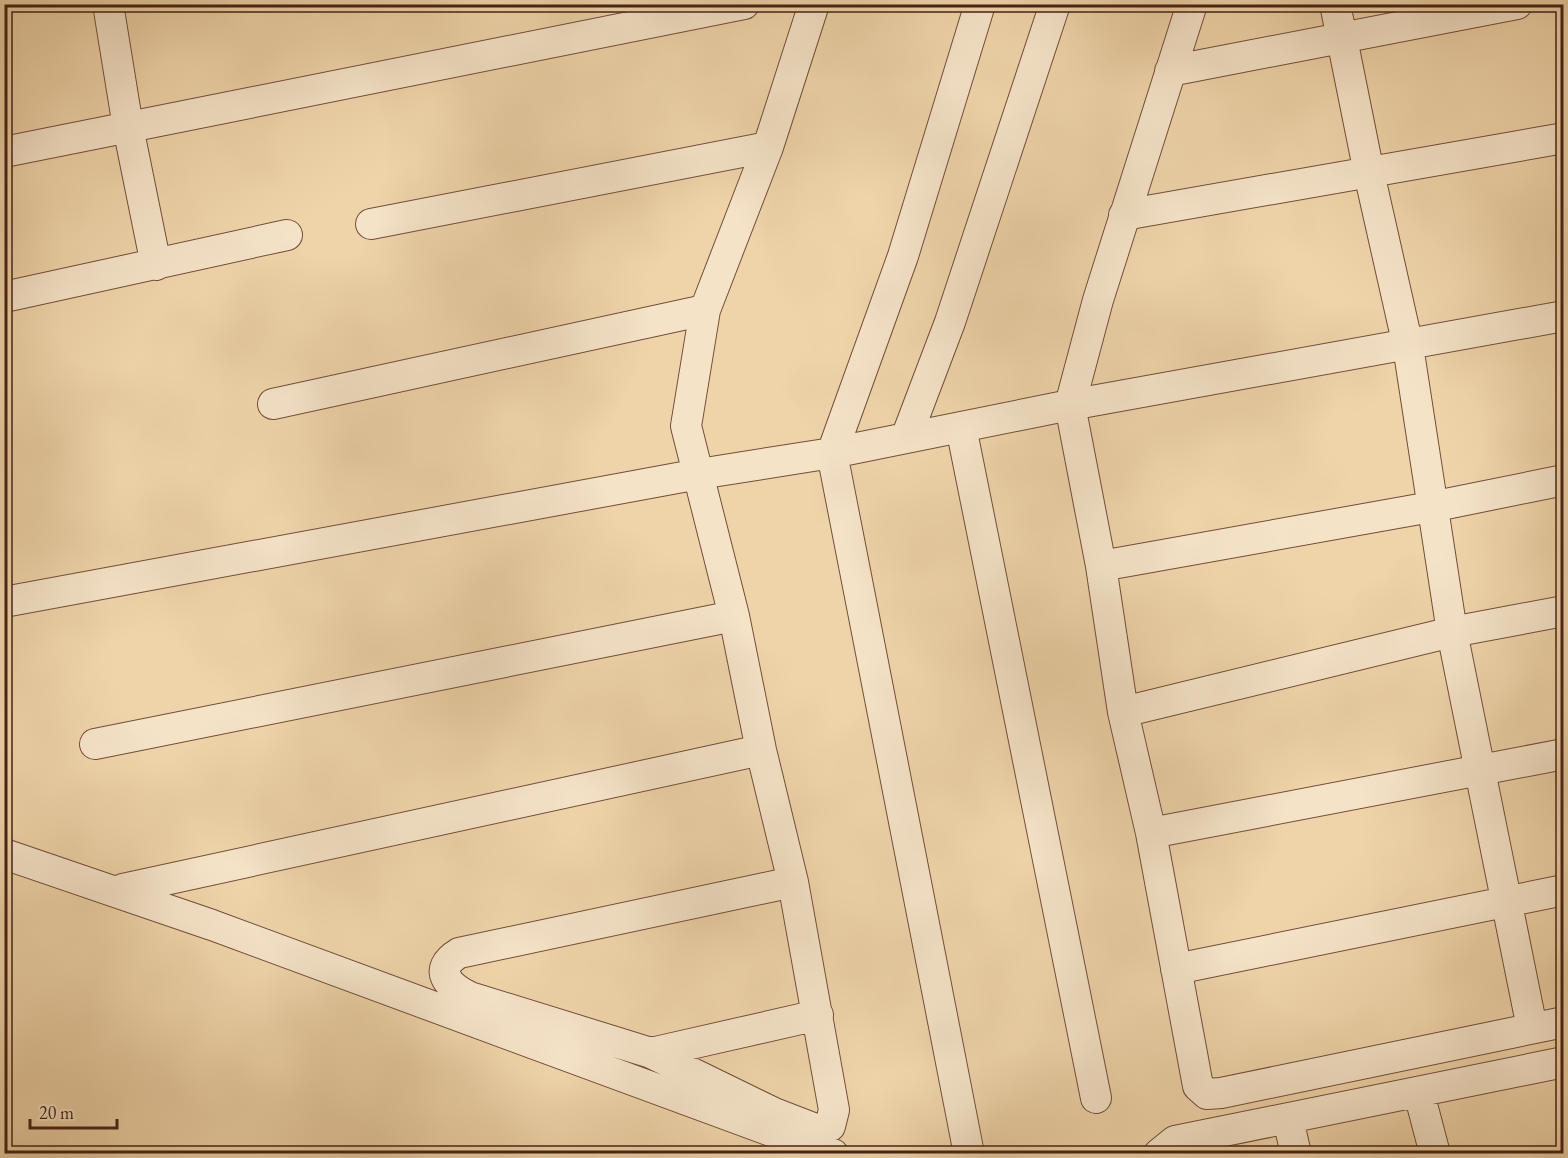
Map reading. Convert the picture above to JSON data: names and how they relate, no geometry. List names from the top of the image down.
{
  "scale_bar": "20 m"
}
